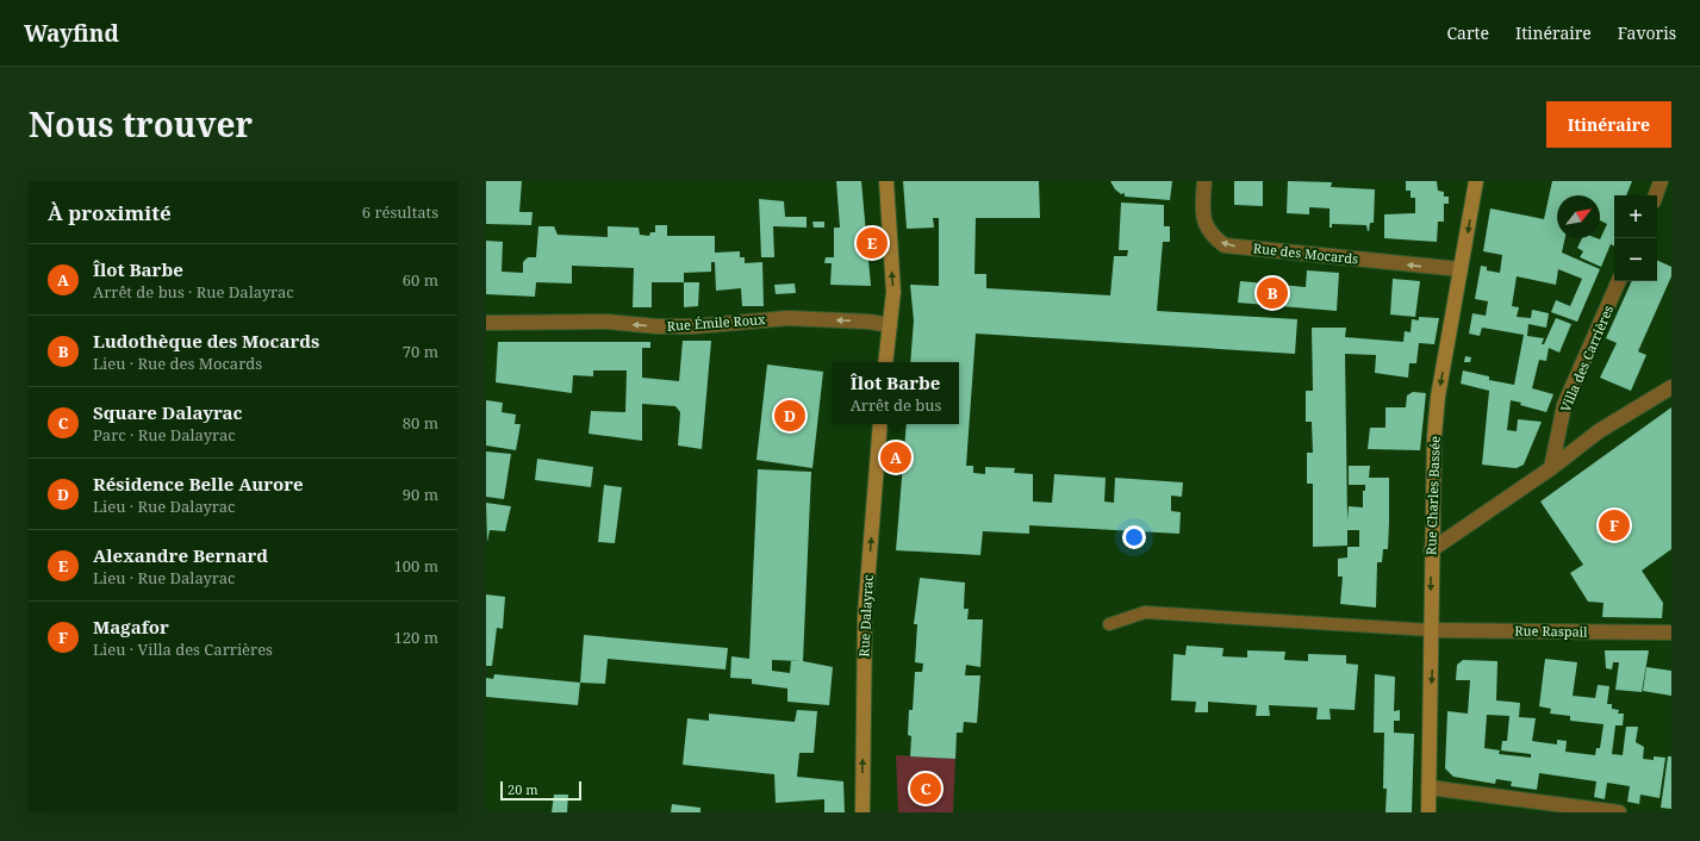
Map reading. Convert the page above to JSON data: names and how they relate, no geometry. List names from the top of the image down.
{
  "streets": {
    "street": [
      "Rue des Mocards",
      "Rue Émile Roux",
      "Villa des Carrières",
      "Rue Charles Bassée",
      "Rue Dalayrac",
      "Rue Raspail"
    ]
  },
  "crossings": [
    ["Rue des Mocards", "Rue Charles Bassée"],
    ["Rue Charles Bassée", "Rue Raspail"]
  ],
  "one_way": [
    "Rue des Mocards",
    "Rue Émile Roux",
    "Rue Charles Bassée",
    "Rue Dalayrac"
  ],
  "scale_bar": "20 m",
  "north": "top right",
  "page": {
    "header": "Wayfind",
    "nav": ["Carte", "Itinéraire", "Favoris"],
    "title": "Nous trouver",
    "buttons": "Itinéraire",
    "heading": ["À proximité", "6 résultats"],
    "map_buttons": ["+", "−"],
    "pins": [
      "E",
      "B",
      "D",
      "A",
      "F",
      "C"
    ],
    "list": [
      {
        "mark": "A",
        "name": "Îlot Barbe",
        "note": "Arrêt de bus · Rue Dalayrac",
        "value": "60 m"
      },
      {
        "mark": "B",
        "name": "Ludothèque des Mocards",
        "note": "Lieu · Rue des Mocards",
        "value": "70 m"
      },
      {
        "mark": "C",
        "name": "Square Dalayrac",
        "note": "Parc · Rue Dalayrac",
        "value": "80 m"
      },
      {
        "mark": "D",
        "name": "Résidence Belle Aurore",
        "note": "Lieu · Rue Dalayrac",
        "value": "90 m"
      },
      {
        "mark": "E",
        "name": "Alexandre Bernard",
        "note": "Lieu · Rue Dalayrac",
        "value": "100 m"
      },
      {
        "mark": "F",
        "name": "Magafor",
        "note": "Lieu · Villa des Carrières",
        "value": "120 m"
      }
    ],
    "popup": ["Îlot Barbe", "Arrêt de bus"],
    "scale": "20 m"
  }
}
